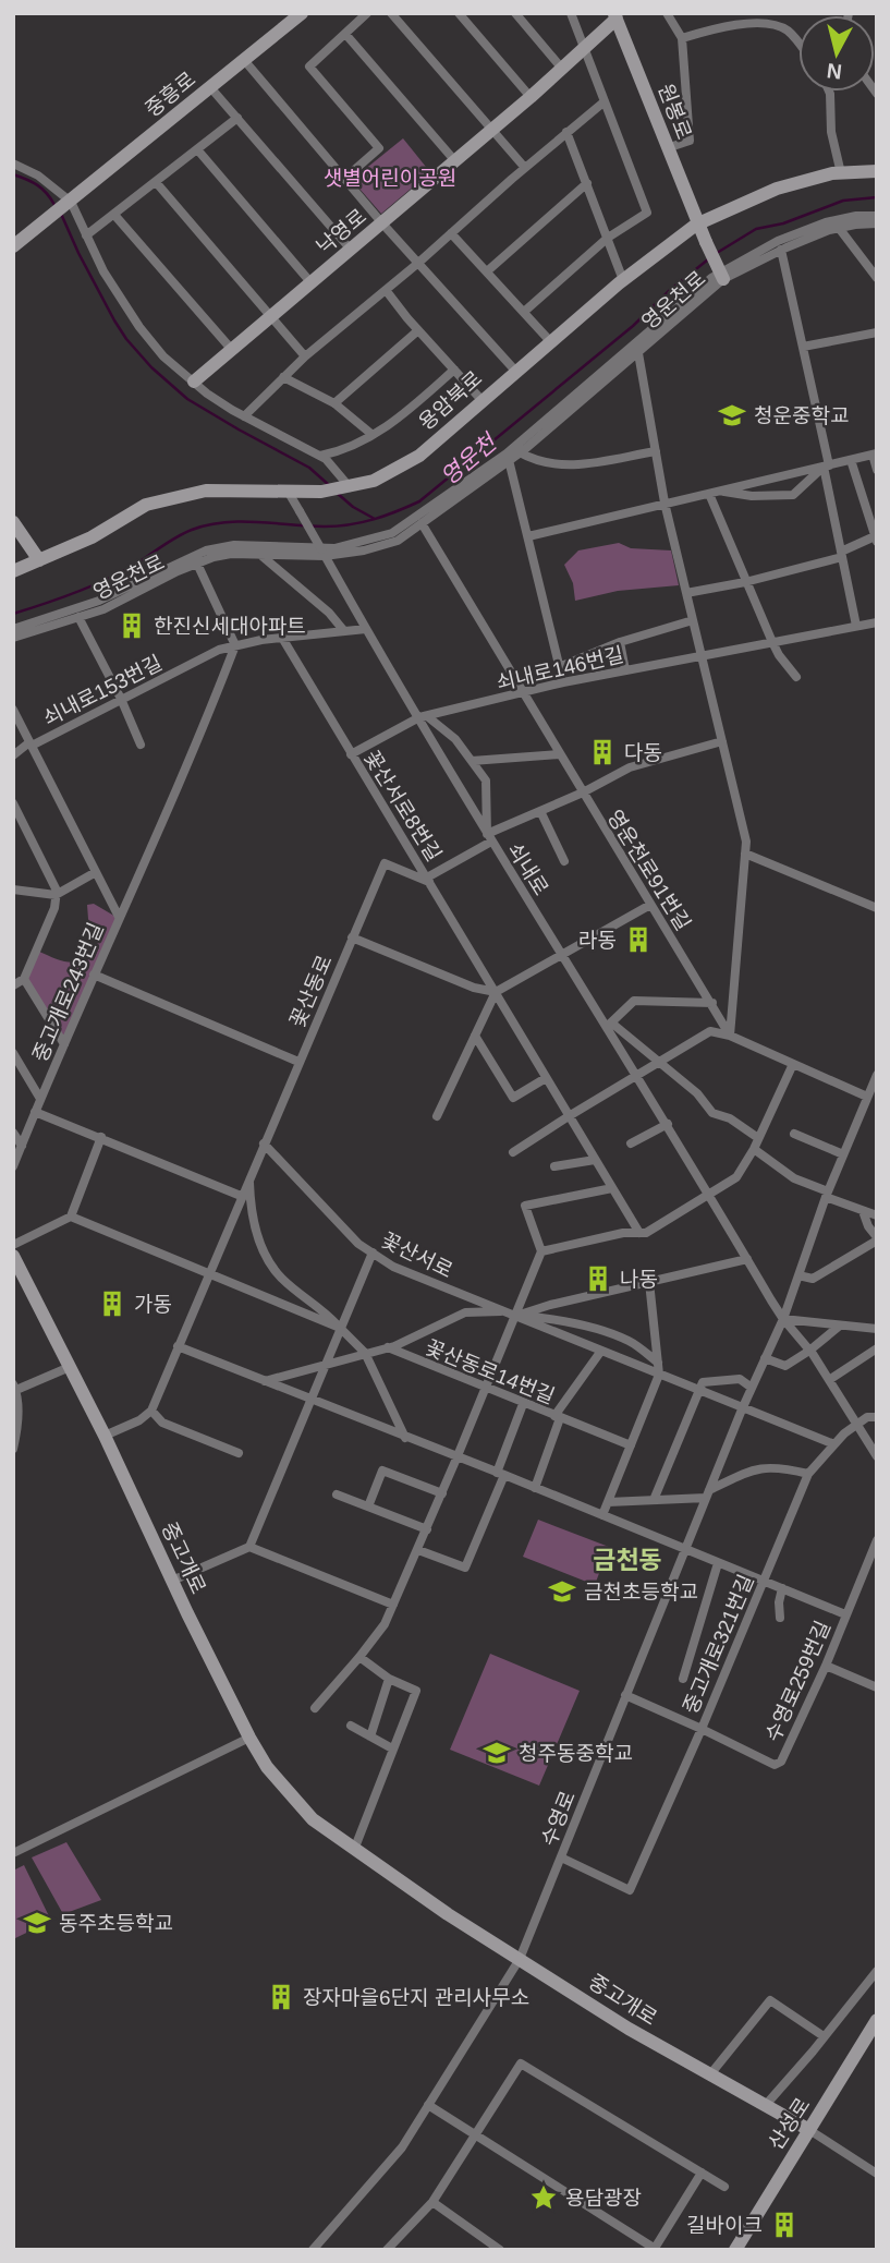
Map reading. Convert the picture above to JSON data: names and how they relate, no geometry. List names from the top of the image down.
{
  "streets": {
    "street": [
      "중흥로",
      "원봉로",
      "낙영로",
      "영운천로",
      "용암북로",
      "쇠내로146번길",
      "쇠내로153번길",
      "꽃산서로8번길",
      "쇠내로",
      "영운천로91번길",
      "꽃산동로",
      "중고개로243번길",
      "꽃산서로",
      "꽃산동로14번길",
      "중고개로",
      "중고개로321번길",
      "수영로259번길",
      "수영로",
      "산성로"
    ]
  },
  "crossings": [
    ["원봉로", "낙영로"],
    ["원봉로", "영운천로"],
    ["원봉로", "용암북로"],
    ["영운천로", "쇠내로"],
    ["영운천로", "영운천로91번길"],
    ["용암북로", "쇠내로"],
    ["쇠내로146번길", "꽃산서로8번길"],
    ["쇠내로146번길", "쇠내로"],
    ["쇠내로146번길", "영운천로91번길"],
    ["쇠내로153번길", "꽃산서로8번길"],
    ["쇠내로153번길", "쇠내로"],
    ["쇠내로153번길", "중고개로243번길"],
    ["꽃산서로8번길", "꽃산동로"],
    ["쇠내로", "중고개로321번길"],
    ["쇠내로", "수영로"],
    ["꽃산동로", "꽃산서로"],
    ["꽃산서로", "꽃산동로14번길"],
    ["꽃산서로", "중고개로321번길"],
    ["꽃산서로", "수영로"],
    ["중고개로", "수영로"],
    ["중고개로", "산성로"],
    ["중고개로321번길", "수영로259번길"],
    ["중고개로321번길", "수영로"],
    ["수영로259번길", "수영로"]
  ],
  "districts": ["금천동"],
  "water": ["영운천"],
  "parks": ["샛별어린이공원"],
  "places": {
    "school or university": [
      "청운중학교",
      "금천초등학교",
      "청주동중학교",
      "동주초등학교"
    ],
    "building": [
      "한진신세대아파트",
      "다동",
      "라동",
      "나동",
      "가동",
      "장자마을6단지 관리사무소",
      "길바이크"
    ],
    "place": ["용담광장"]
  },
  "north": "bottom"
}
